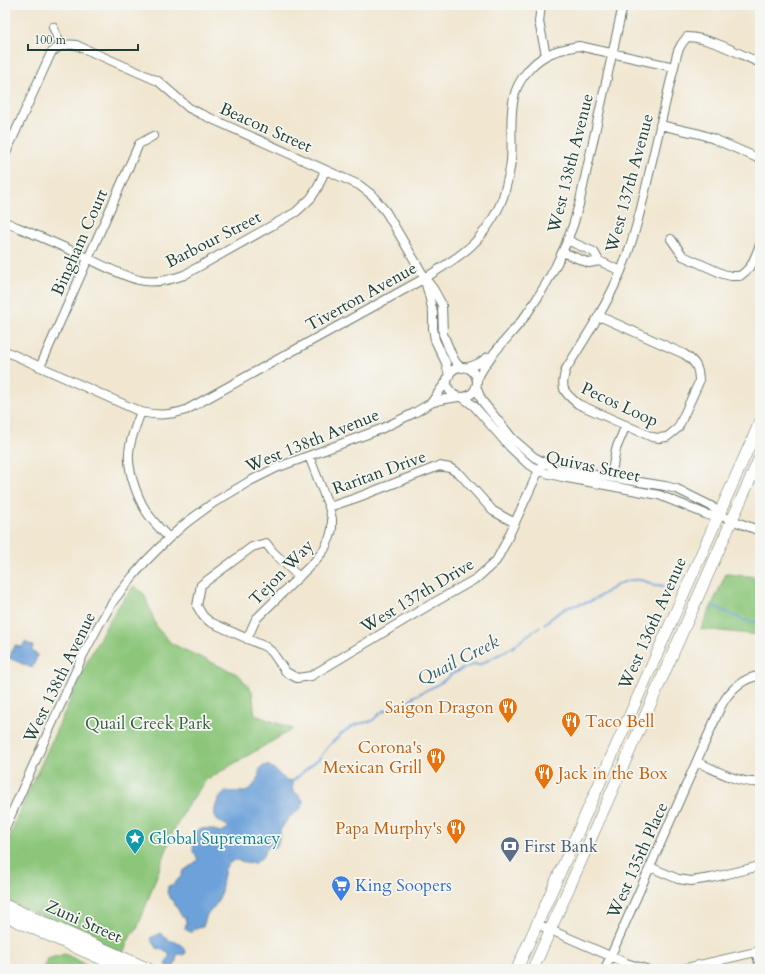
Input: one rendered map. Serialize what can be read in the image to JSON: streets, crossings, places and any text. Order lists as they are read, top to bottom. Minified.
{"streets":{"main road":["West 136th Avenue","Zuni Street"],"street":["Beacon Street","West 138th Avenue","West 137th Avenue","Barbour Street","Bingham Court","Tiverton Avenue","Pecos Loop","Quivas Street","Raritan Drive","Tejon Way","West 137th Drive","West 135th Place"]},"crossings":[["Beacon Street","West 138th Avenue"],["Beacon Street","Barbour Street"],["Beacon Street","Tiverton Avenue"],["Beacon Street","Quivas Street"],["West 138th Avenue","Tiverton Avenue"],["West 138th Avenue","Quivas Street"],["West 138th Avenue","Tejon Way"],["West 137th Avenue","Tiverton Avenue"],["West 137th Avenue","Pecos Loop"],["Barbour Street","Bingham Court"],["Bingham Court","Tiverton Avenue"],["Quivas Street","West 137th Drive"],["Quivas Street","West 136th Avenue"],["Raritan Drive","Tejon Way"],["Raritan Drive","West 137th Drive"],["Tejon Way","West 137th Drive"]],"water":["Quail Creek"],"parks":["Quail Creek Park"],"places":{"restaurant":["Saigon Dragon","Taco Bell","Corona's Mexican Grill","Jack in the Box","Papa Murphy's"],"place":["Global Supremacy"],"bank":["First Bank"],"supermarket":["King Soopers"]},"scale_bar":"100 m"}
